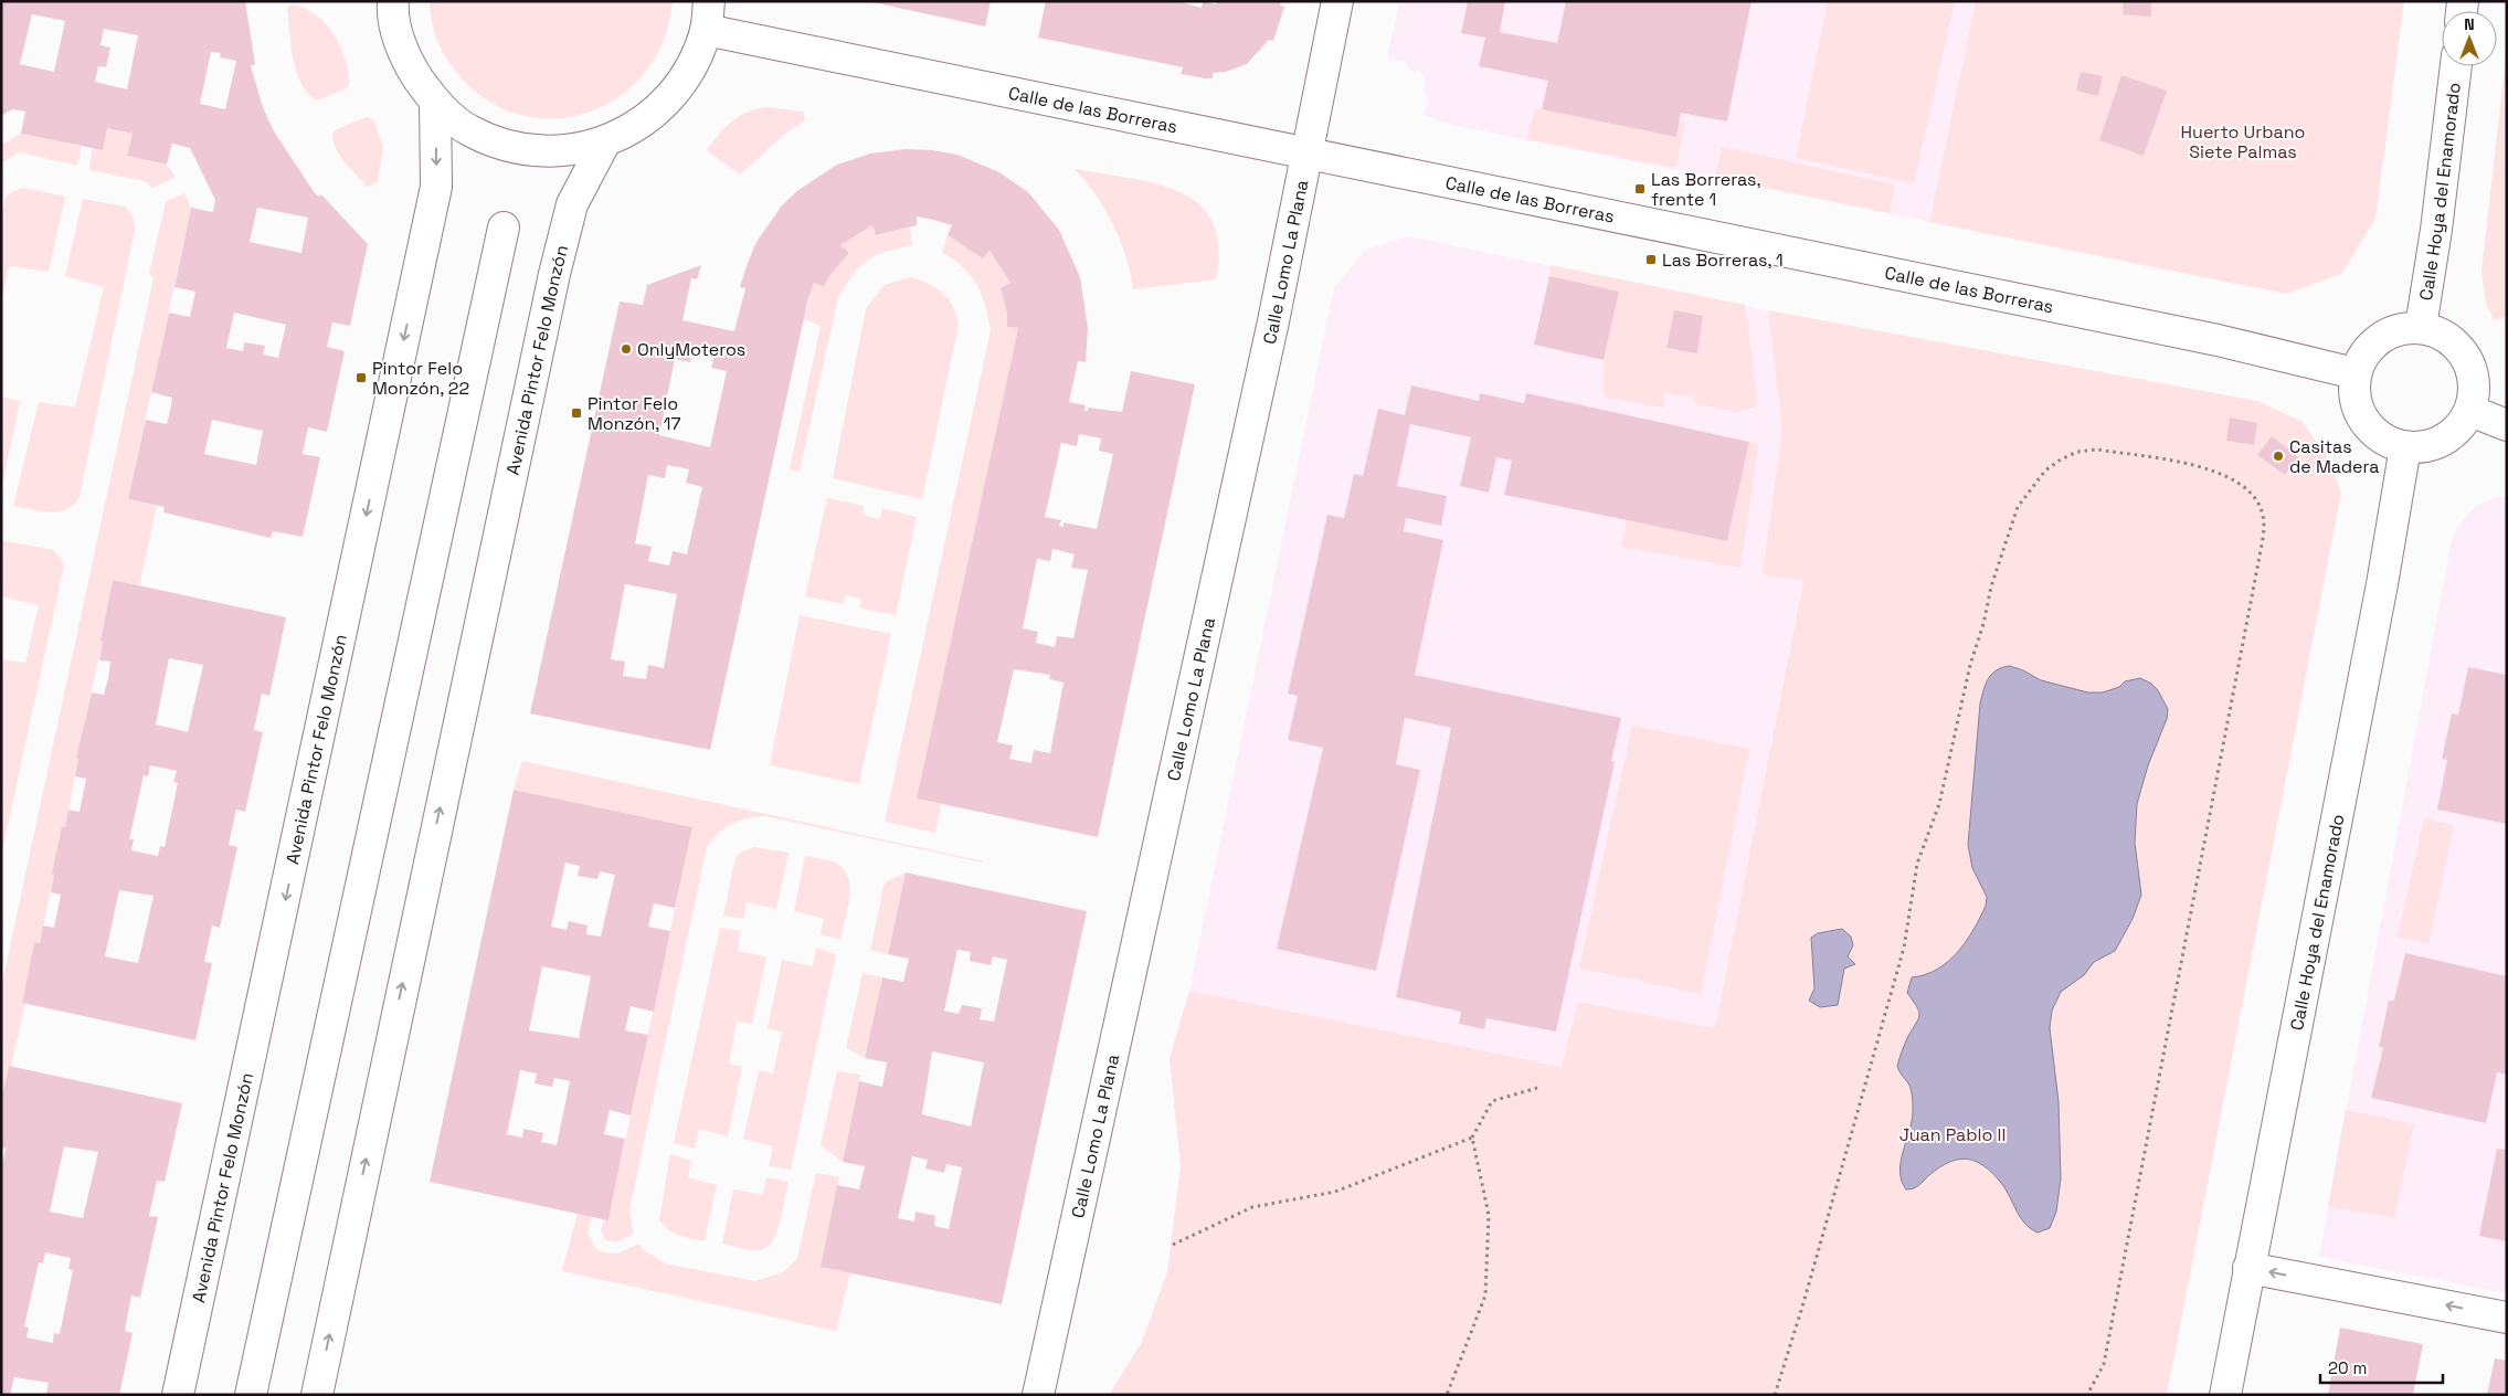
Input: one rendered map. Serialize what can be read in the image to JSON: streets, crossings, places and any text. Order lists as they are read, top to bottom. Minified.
{"streets":{"street":["Calle de las Borreras","Calle Hoya del Enamorado","Calle Lomo La Plana","Avenida Pintor Felo Monzón"]},"crossings":[["Calle de las Borreras","Calle Hoya del Enamorado"],["Calle de las Borreras","Calle Lomo La Plana"]],"parks":["Huerto Urbano Siete Palmas","Juan Pablo II"],"places":{"transit":["Las Borreras, frente 1","Las Borreras, 1","Pintor Felo Monzón, 22","Pintor Felo Monzón, 17"],"other":["OnlyMoteros","Casitas de Madera"]},"scale_bar":"20 m","north":"top"}
